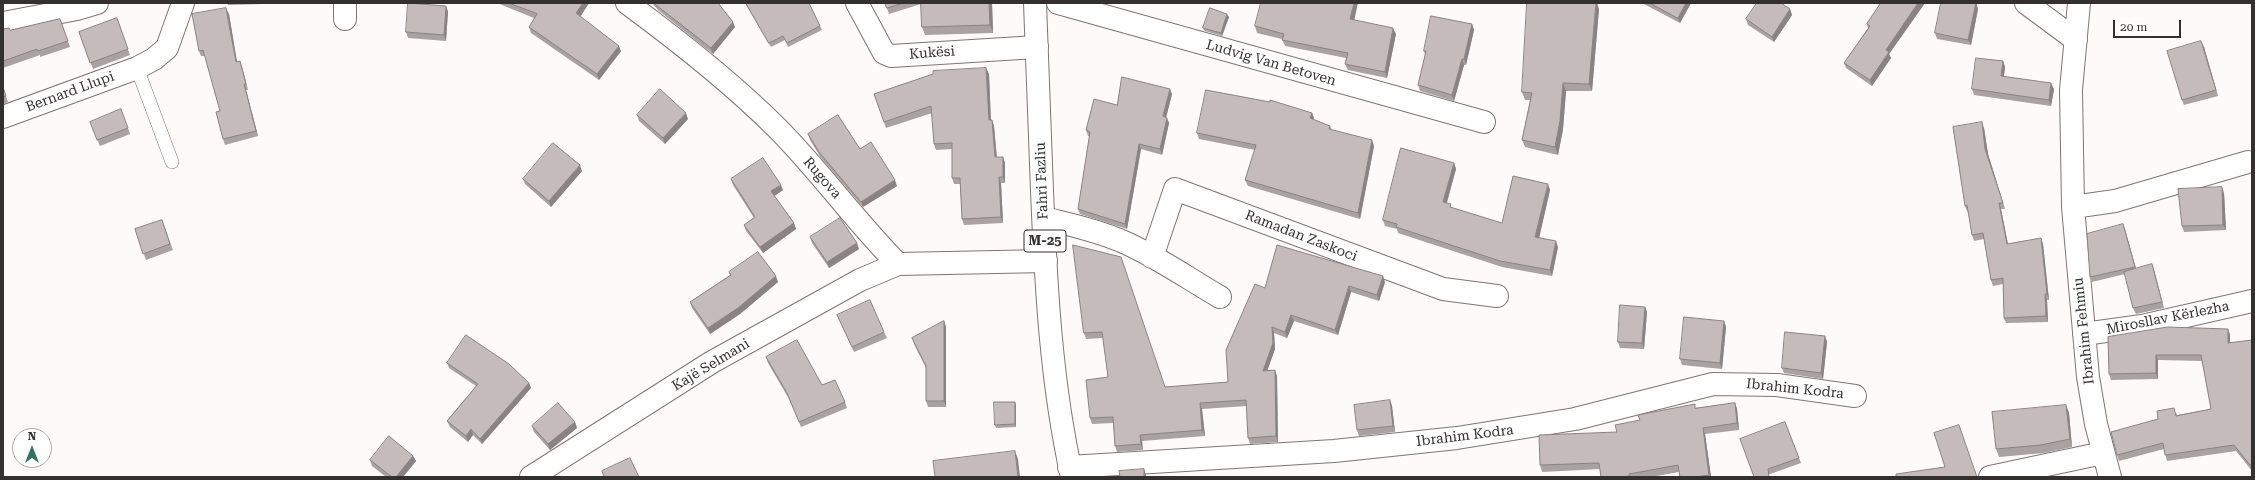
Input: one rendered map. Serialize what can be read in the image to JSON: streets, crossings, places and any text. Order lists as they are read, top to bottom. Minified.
{"streets":{"street":["Kukësi","Ludvig Van Betoven","Bernard Llupi","Rugova","Fahri Fazliu","Ramadan Zaskoci","M-25","Mirosllav Kërlezha","Ibrahim Fehmiu","Kajë Selmani","Ibrahim Kodra"]},"crossings":[["Kukësi","Fahri Fazliu"],["Rugova","Kajë Selmani"],["Fahri Fazliu","Ibrahim Kodra"],["Mirosllav Kërlezha","Ibrahim Fehmiu"]],"scale_bar":"20 m","north":"top"}
